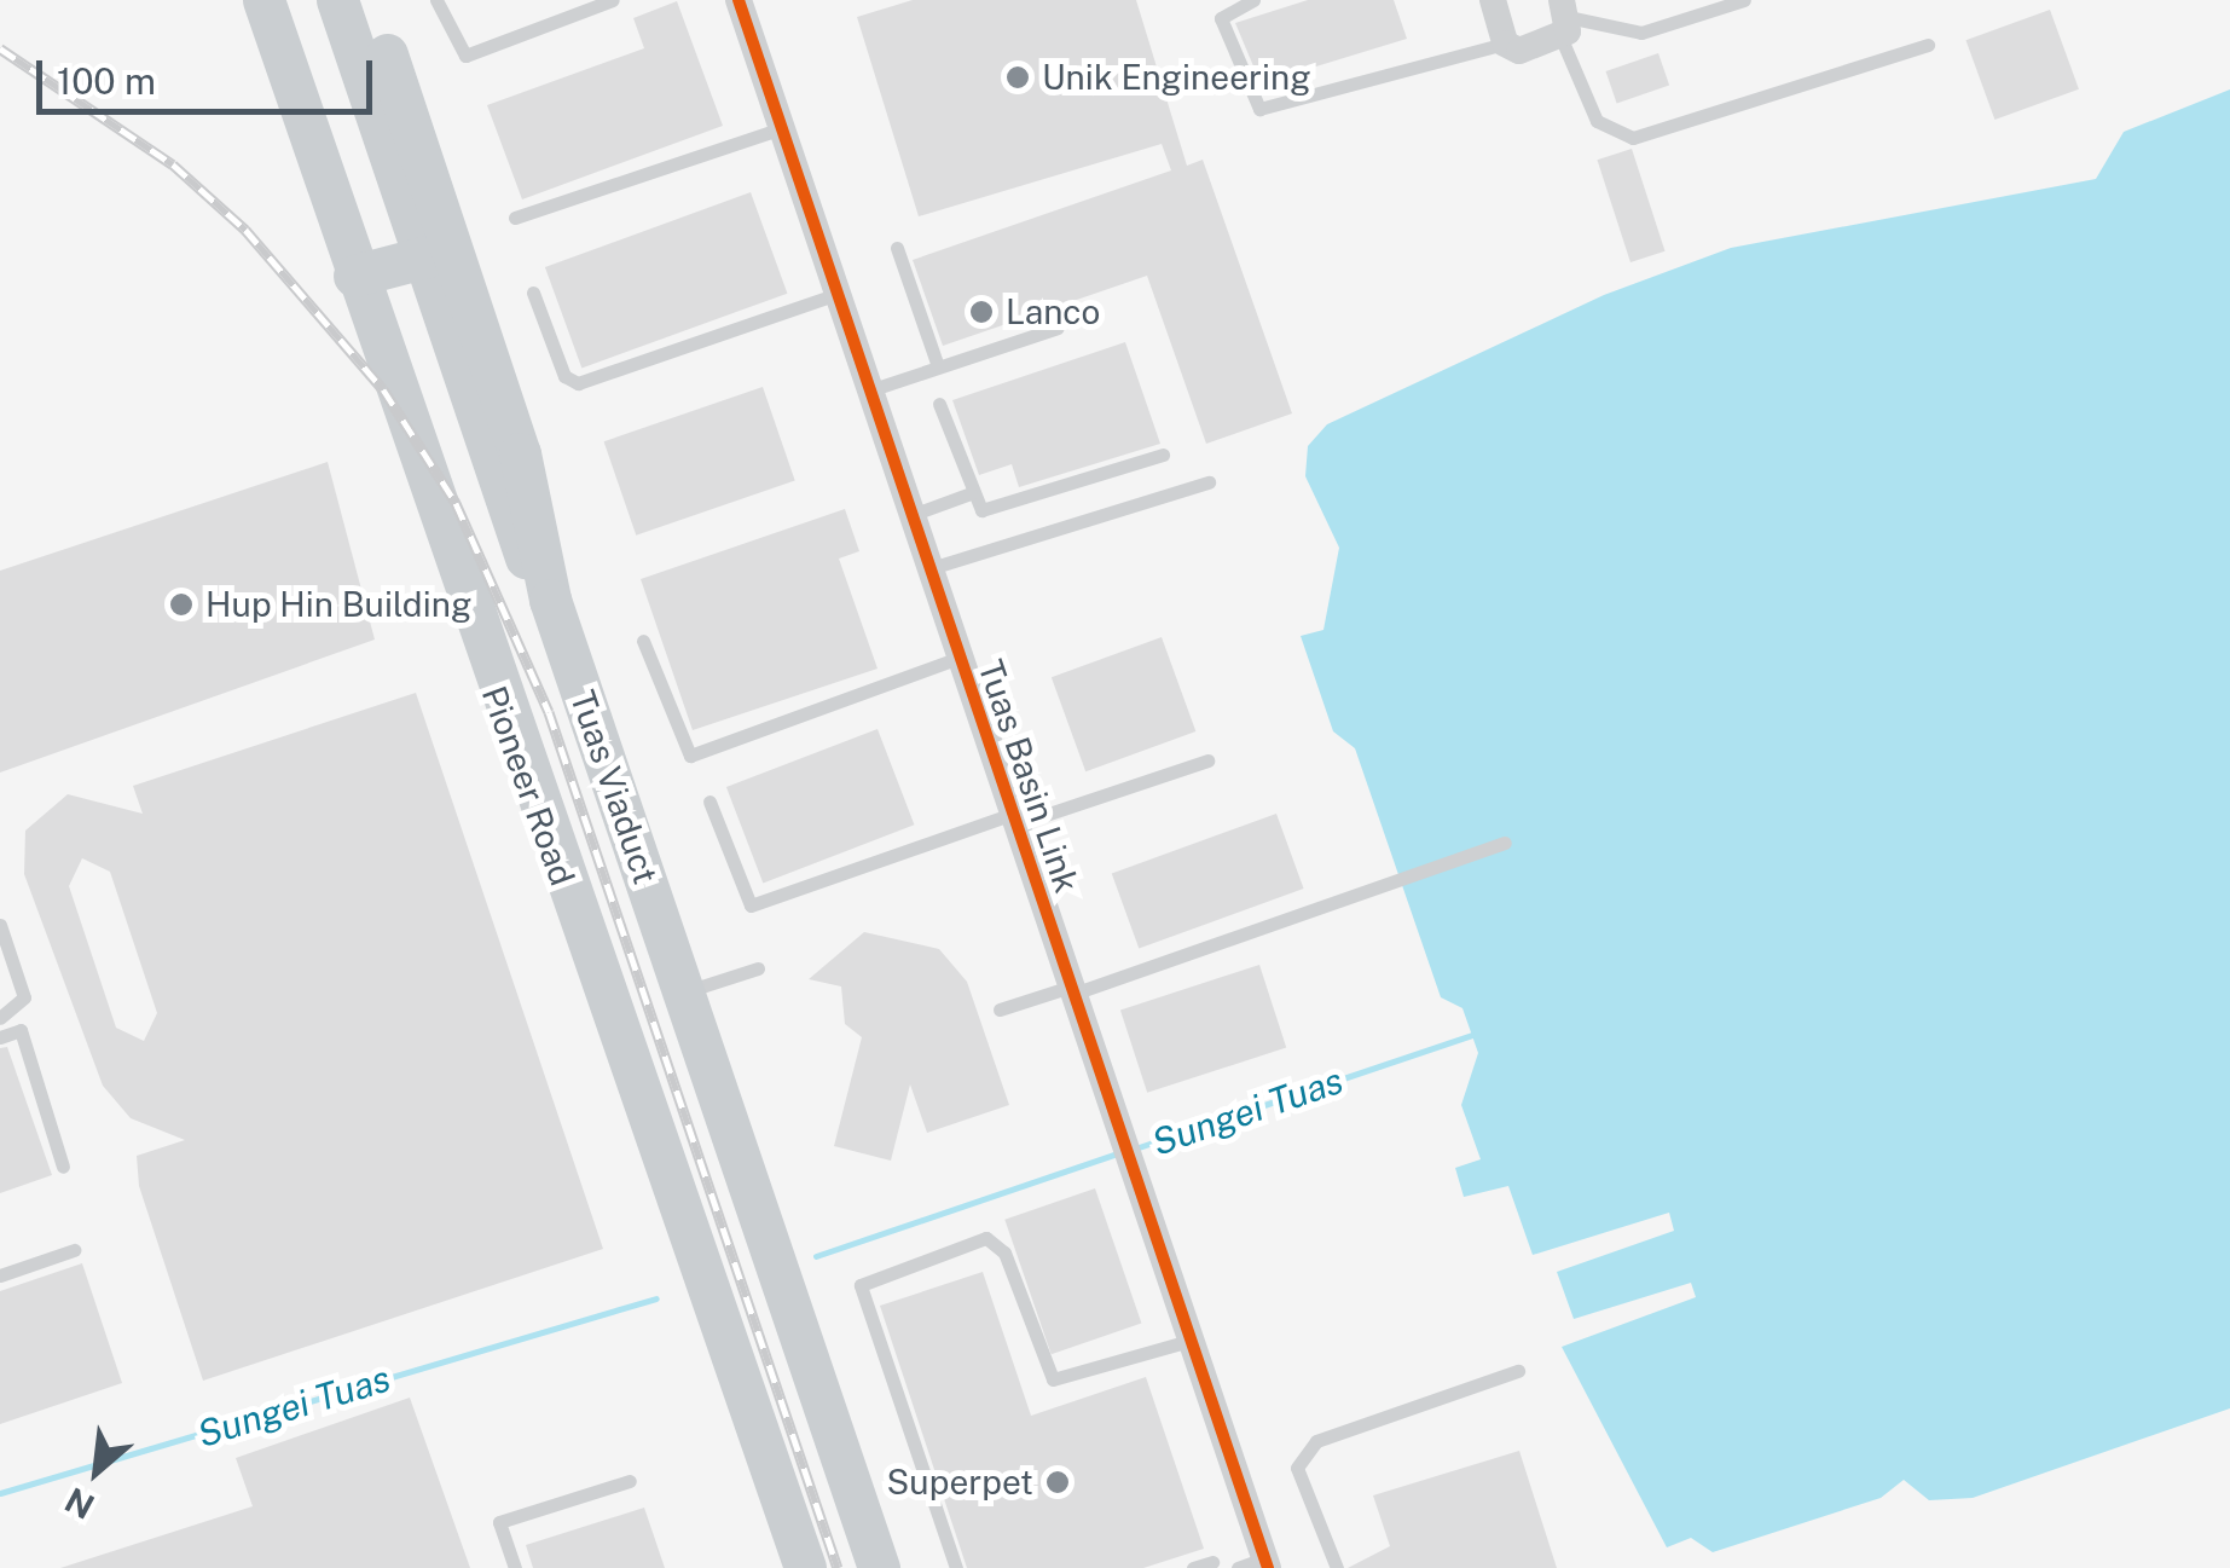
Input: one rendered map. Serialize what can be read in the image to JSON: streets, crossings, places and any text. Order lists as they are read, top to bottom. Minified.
{"streets":{"main road":["Pioneer Road","Tuas Viaduct"],"street":["Tuas Basin Link"]},"water":["Sungei Tuas"],"places":["Unik Engineering","Lanco","Hup Hin Building","Superpet"],"scale_bar":"100 m","north":"bottom left"}
